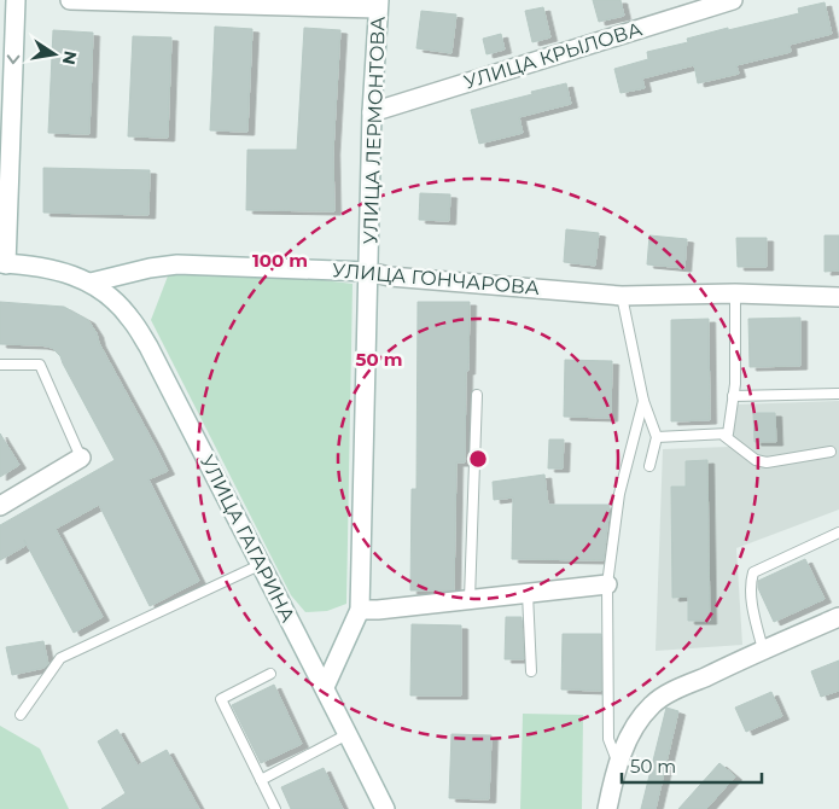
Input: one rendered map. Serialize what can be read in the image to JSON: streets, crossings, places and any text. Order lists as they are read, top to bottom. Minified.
{"streets":{"street":["УЛИЦА КРЫЛОВА","УЛИЦА ЛЕРМОНТОВА","УЛИЦА ГОНЧАРОВА","УЛИЦА ГАГАРИНА"]},"crossings":[["УЛИЦА КРЫЛОВА","УЛИЦА ЛЕРМОНТОВА"],["УЛИЦА ЛЕРМОНТОВА","УЛИЦА ГОНЧАРОВА"],["УЛИЦА ЛЕРМОНТОВА","УЛИЦА ГАГАРИНА"],["УЛИЦА ГОНЧАРОВА","УЛИЦА ГАГАРИНА"]],"scale_bar":"50 m","north":"right","rings":["100 m","50 m"]}
